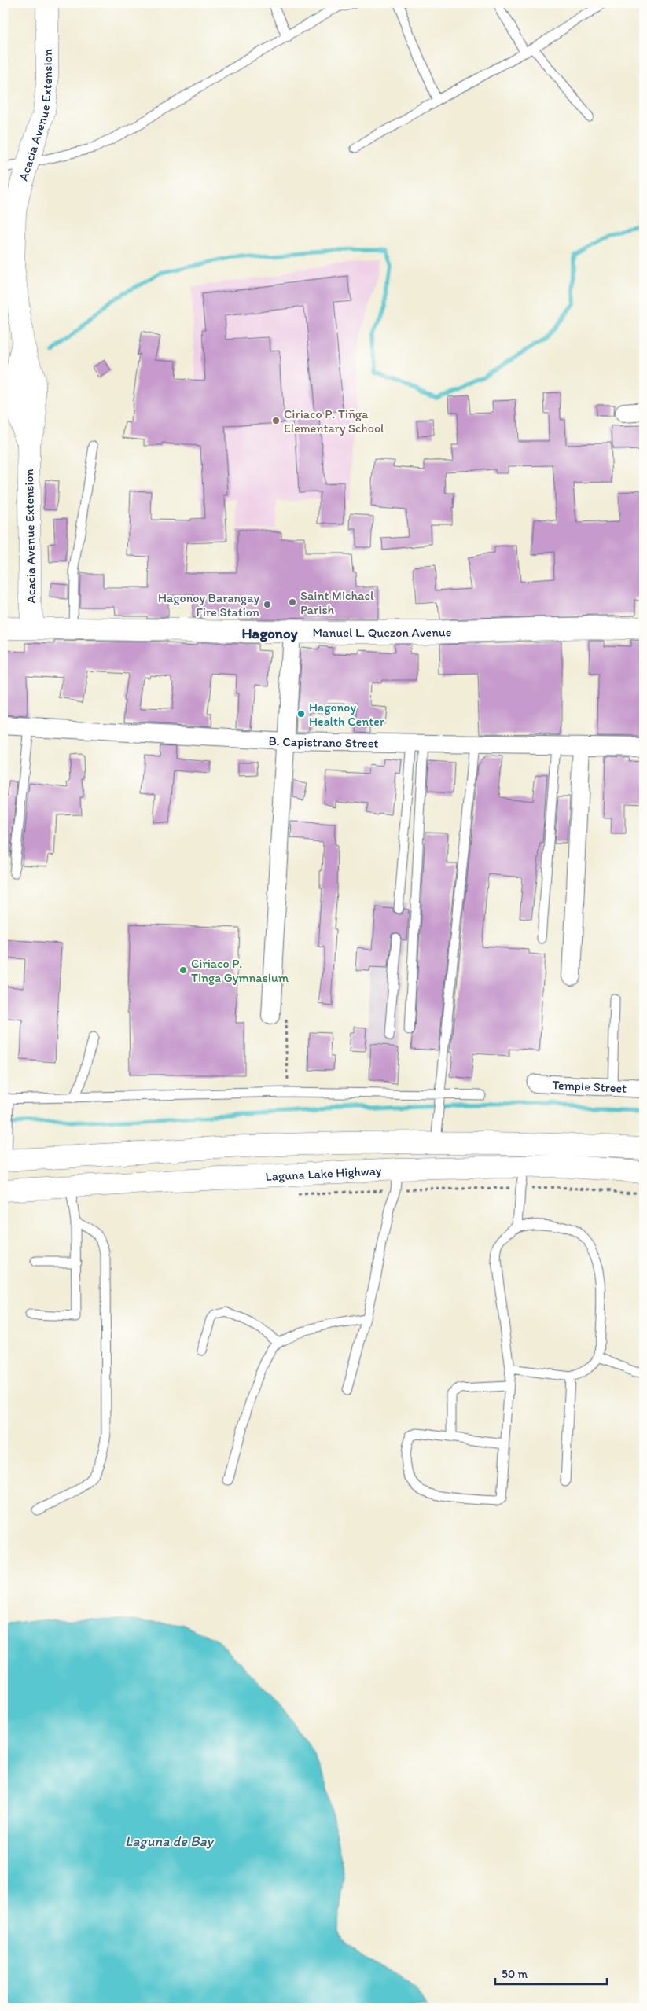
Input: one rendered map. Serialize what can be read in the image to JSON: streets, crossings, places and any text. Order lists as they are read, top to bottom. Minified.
{"streets":{"main road":["Acacia Avenue Extension","Manuel L. Quezon Avenue","Laguna Lake Highway"],"street":["B. Capistrano Street","Temple Street"]},"crossings":[["Acacia Avenue Extension","Manuel L. Quezon Avenue"]],"districts":["Hagonoy"],"water":["Laguna de Bay"],"places":["Ciriaco P. Tiñga Elementary School","Saint Michael Parish","Hagonoy Barangay Fire Station","Hagonoy Health Center","Ciriaco P. Tinga Gymnasium"],"scale_bar":"50 m"}
